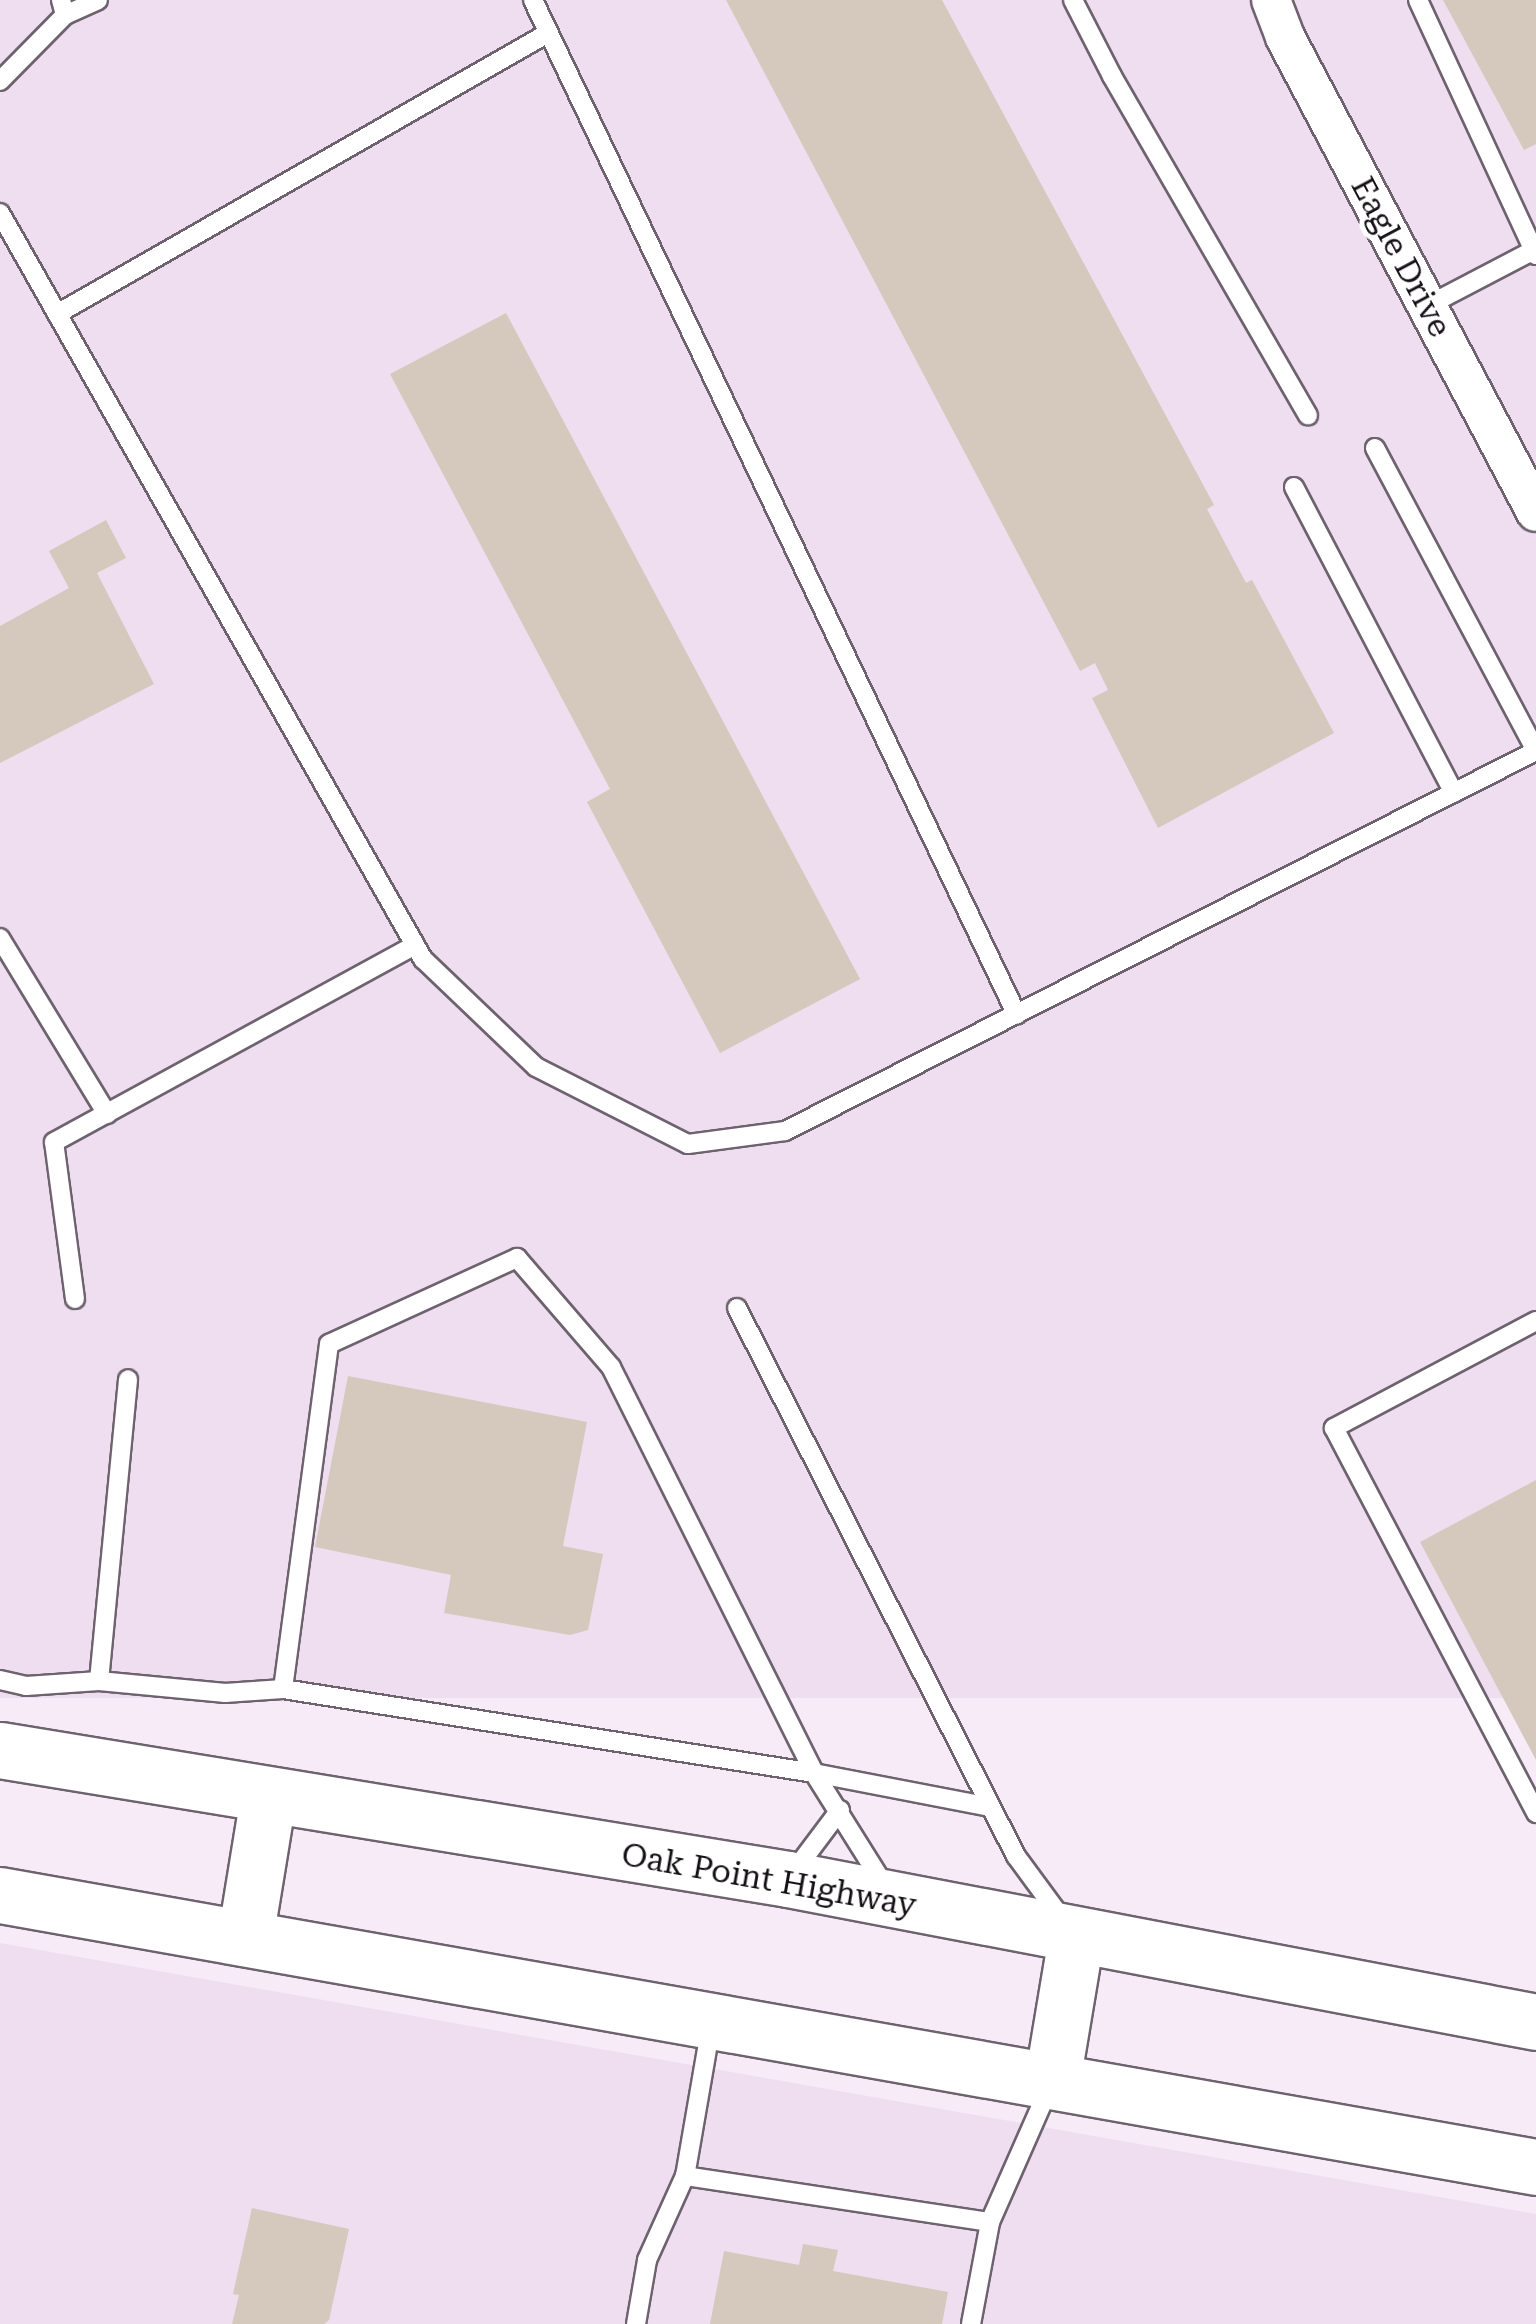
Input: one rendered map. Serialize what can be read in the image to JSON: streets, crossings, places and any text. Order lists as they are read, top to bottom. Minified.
{"streets":{"main road":["Oak Point Highway"],"street":["Eagle Drive"]}}
